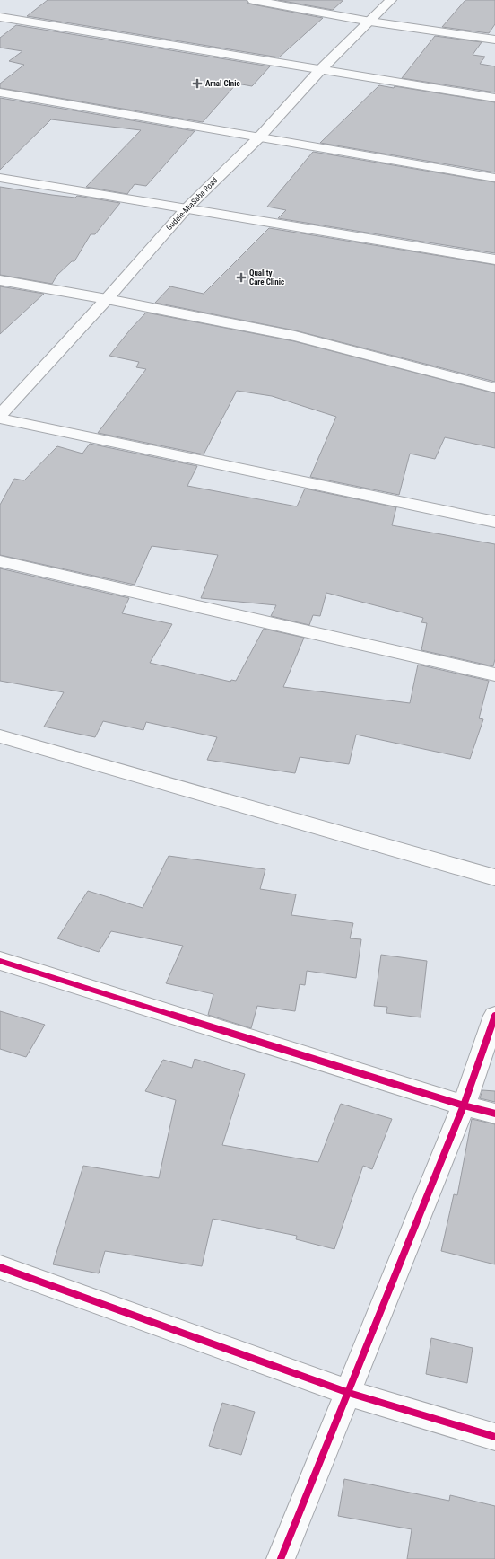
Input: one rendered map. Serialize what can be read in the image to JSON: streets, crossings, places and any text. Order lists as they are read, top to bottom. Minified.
{"streets":{"street":["Gudele-MiaSaba Road"]},"places":{"health":["Amal Clnic","Quality Care Clinic"]}}
